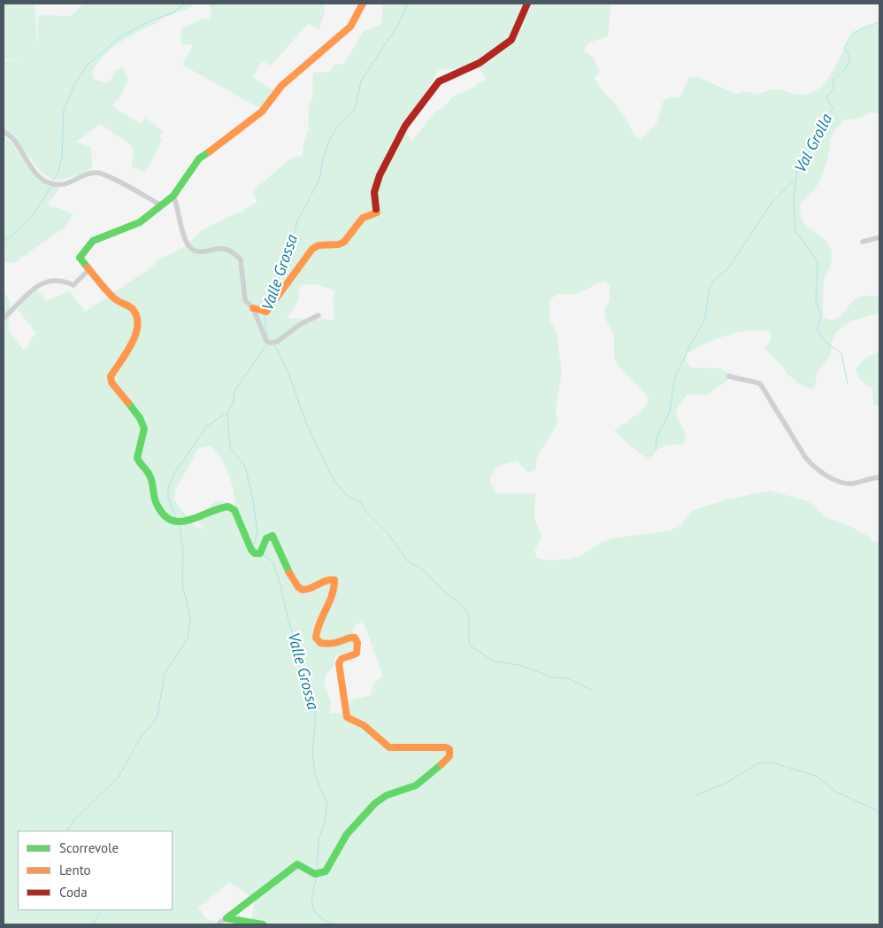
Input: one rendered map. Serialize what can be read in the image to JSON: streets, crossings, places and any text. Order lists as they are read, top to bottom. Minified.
{"water":["Val Grolla","Valle Grossa"],"legend":["Scorrevole","Lento","Coda"]}
